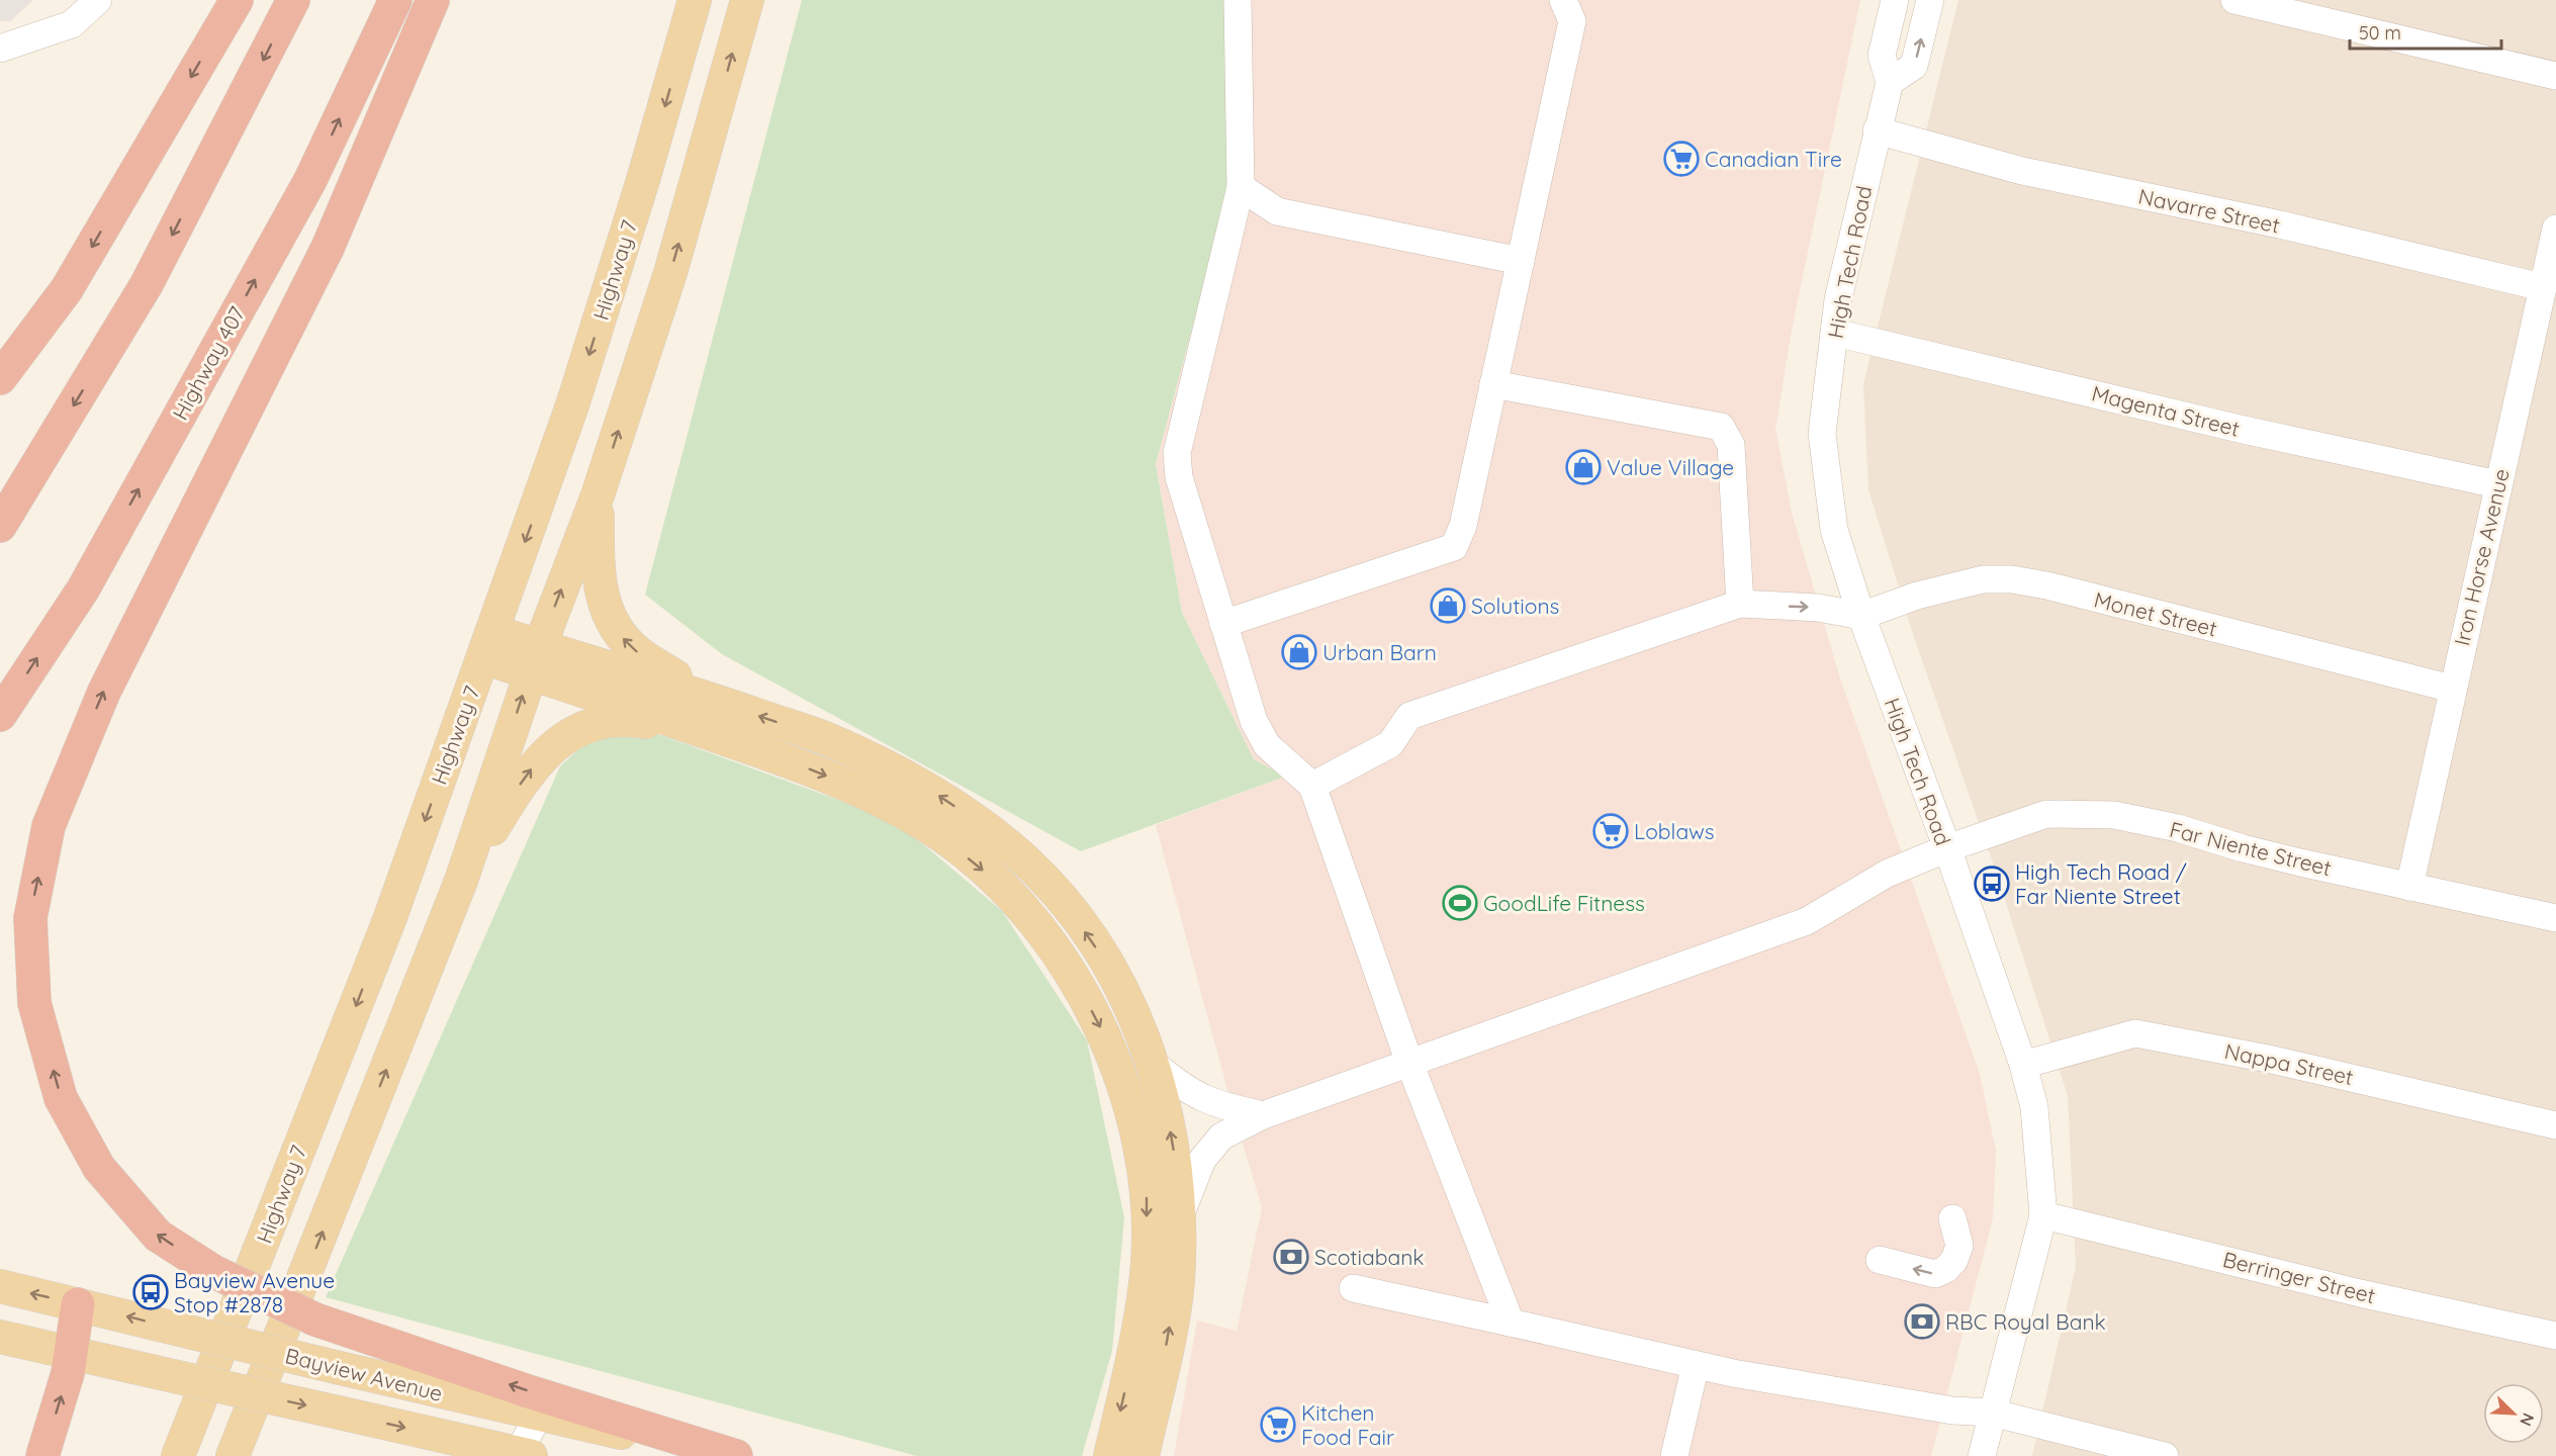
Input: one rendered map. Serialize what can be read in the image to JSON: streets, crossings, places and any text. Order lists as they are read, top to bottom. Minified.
{"streets":{"highway":["Highway 407"],"main road":["Highway 7","Bayview Avenue"],"street":["Navarre Street","High Tech Road","Magenta Street","Iron Horse Avenue","Monet Street","Far Niente Street","Nappa Street","Berringer Street"]},"crossings":[["Navarre Street","High Tech Road"],["Navarre Street","Iron Horse Avenue"],["High Tech Road","Magenta Street"],["High Tech Road","Monet Street"],["High Tech Road","Far Niente Street"],["High Tech Road","Nappa Street"],["High Tech Road","Berringer Street"],["Magenta Street","Iron Horse Avenue"],["Iron Horse Avenue","Monet Street"],["Iron Horse Avenue","Far Niente Street"]],"places":{"supermarket":["Canadian Tire","Loblaws","Kitchen Food Fair"],"shop":["Value Village","Solutions","Urban Barn"],"bus stop":["High Tech Road / Far Niente Street","Bayview Avenue Stop #2878"],"sports":["GoodLife Fitness"],"bank":["Scotiabank","RBC Royal Bank"]},"scale_bar":"50 m","north":"bottom right"}
